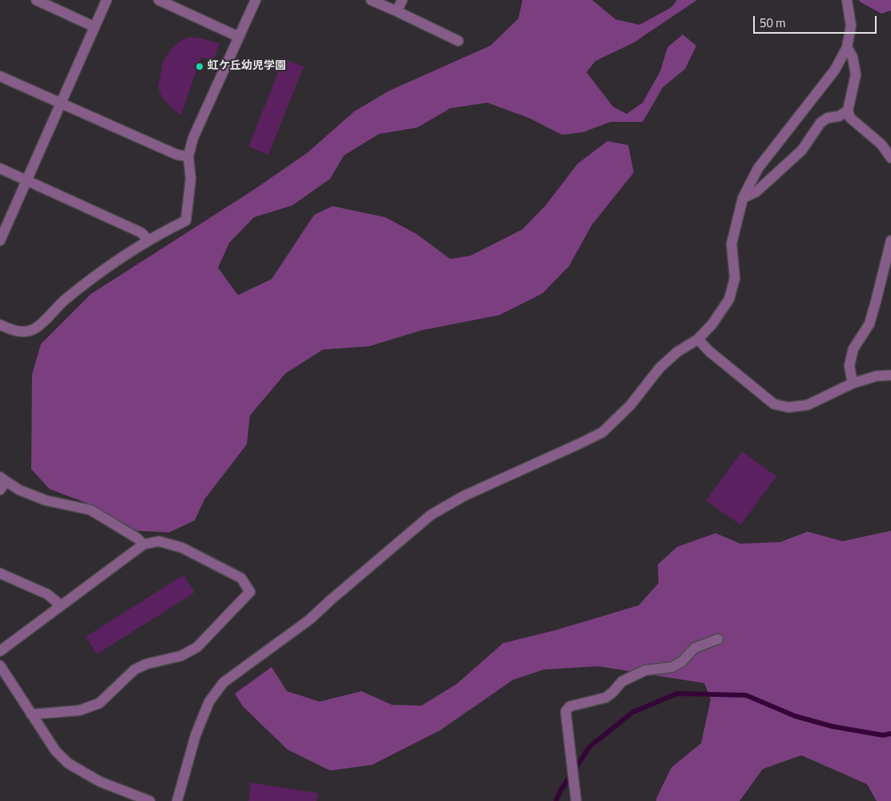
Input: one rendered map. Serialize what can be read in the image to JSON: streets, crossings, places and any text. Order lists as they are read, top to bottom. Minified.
{"places":["虹ケ丘幼児学園"],"scale_bar":"50 m"}
